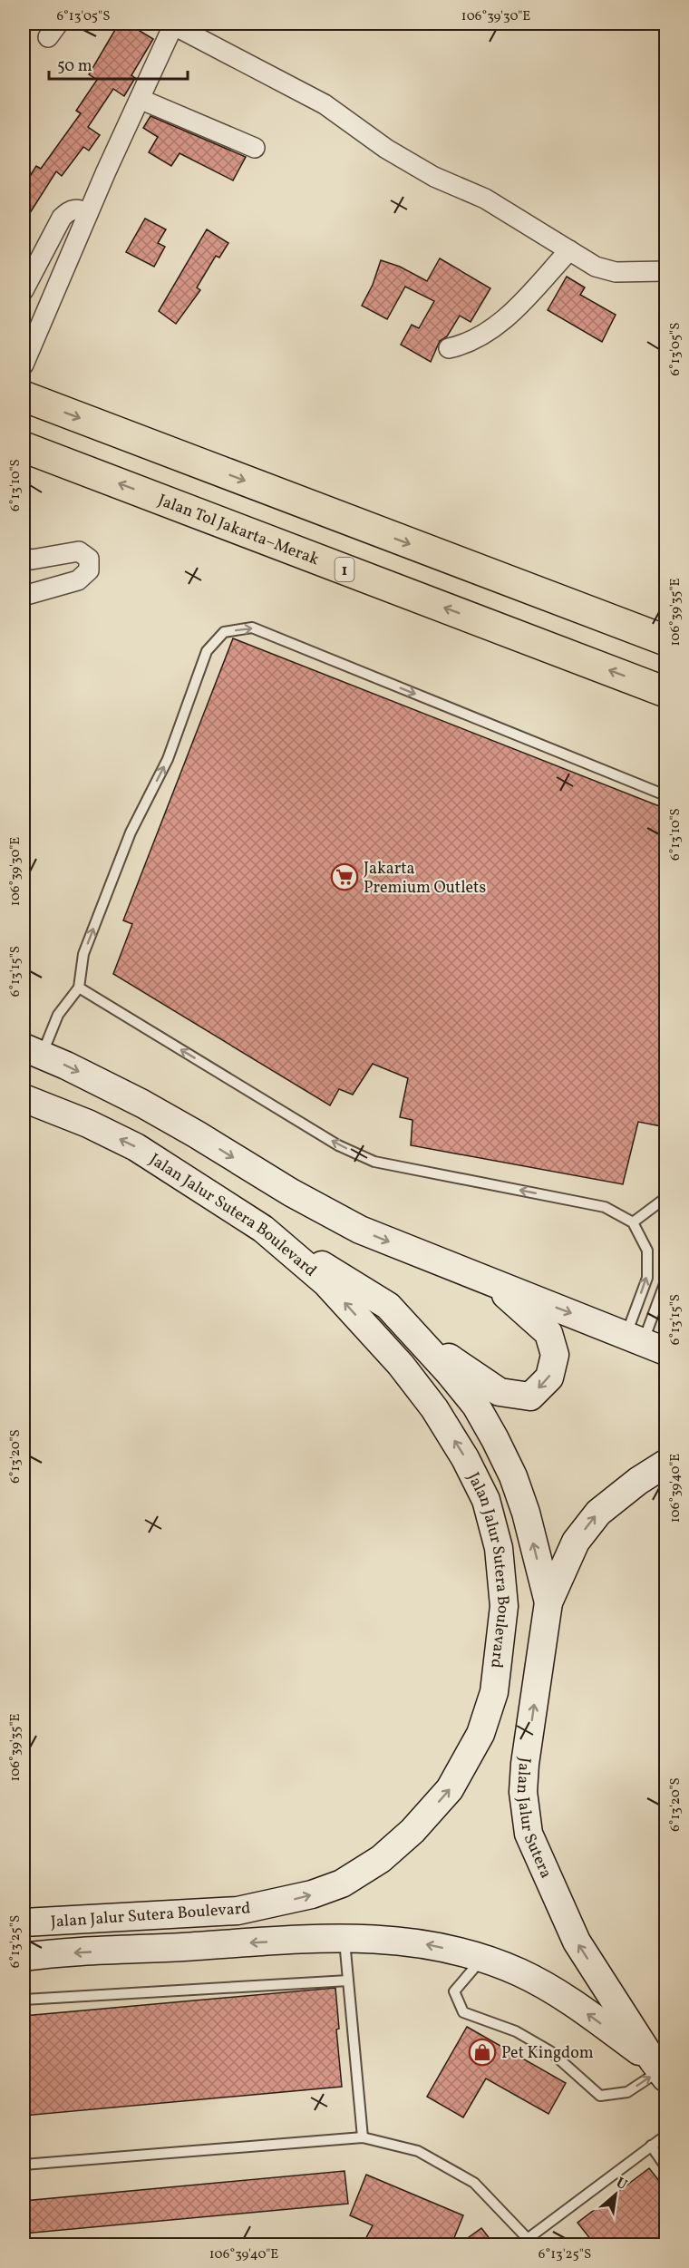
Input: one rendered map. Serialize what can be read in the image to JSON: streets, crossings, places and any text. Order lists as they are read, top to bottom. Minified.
{"streets":{"highway":["Jalan Tol Jakarta–Merak","1"],"main road":["Jalan Jalur Sutera Boulevard","Jalan Jalur Sutera"]},"one_way":["Jalan Jalur Sutera"],"places":{"supermarket":["Jakarta Premium Outlets"],"shop":["Pet Kingdom"]},"scale_bar":"50 m","north":"top right","coordinates":["6°13'05\"S","106°39'30\"E","6°13'10\"S","106°39'35\"E","6°13'15\"S","6°13'20\"S","106°39'40\"E","6°13'25\"S"]}
